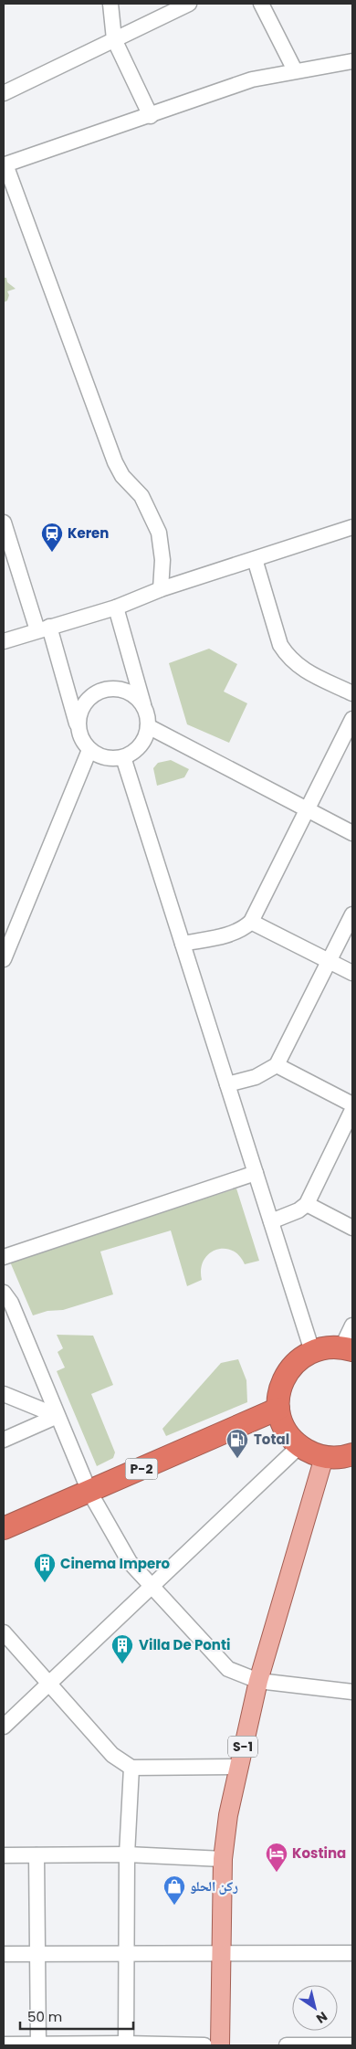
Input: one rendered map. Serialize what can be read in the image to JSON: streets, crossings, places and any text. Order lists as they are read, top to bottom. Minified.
{"streets":{"highway":["P-2"],"main road":["S-1"]},"places":{"station":["Keren"],"fuel station":["Total"],"building":["Cinema Impero","Villa De Ponti"],"hotel":["Kostina"],"shop":["ركن الحلو"]},"scale_bar":"50 m","north":"bottom right"}
